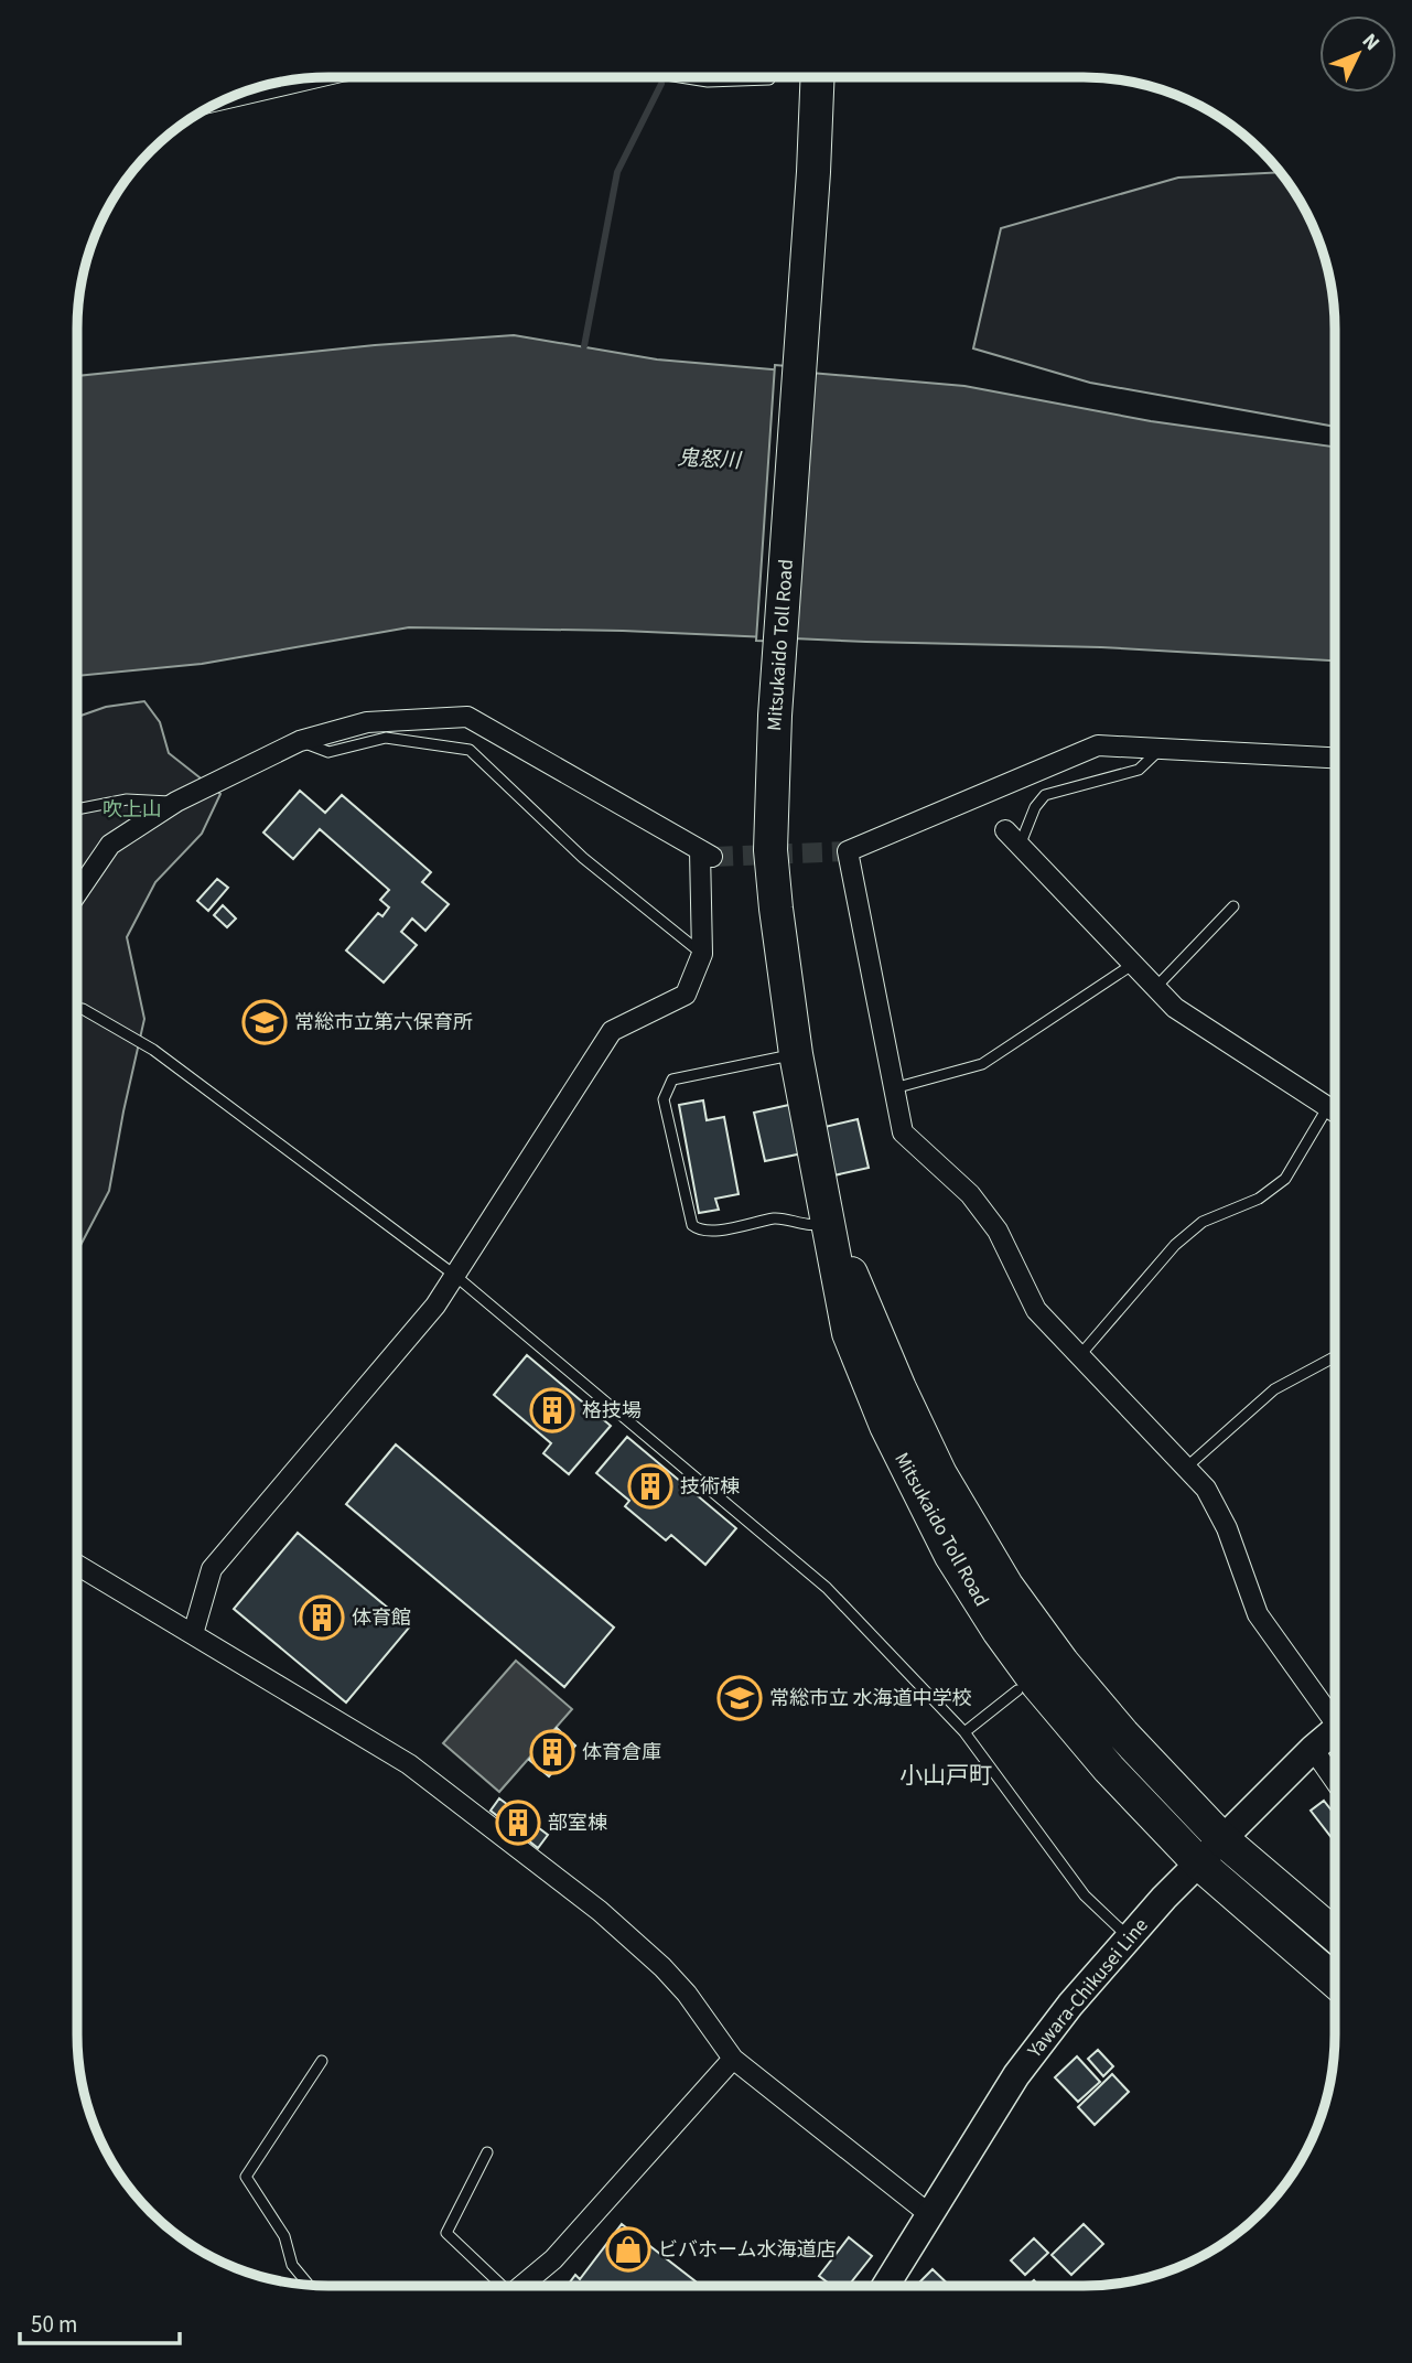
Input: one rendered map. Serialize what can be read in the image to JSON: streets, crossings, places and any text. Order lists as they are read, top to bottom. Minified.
{"streets":{"highway":["Mitsukaido Toll Road"],"main road":["Yawara-Chikusei Line"]},"crossings":[["Mitsukaido Toll Road","Yawara-Chikusei Line"]],"districts":["小山戸町"],"water":["鬼怒川"],"parks":["吹上山"],"places":{"school or university":["常総市立第六保育所","常総市立 水海道中学校"],"building":["格技場","技術棟","体育館","体育倉庫","部室棟"],"shop":["ビバホーム水海道店"]},"scale_bar":"50 m","north":"top right"}
